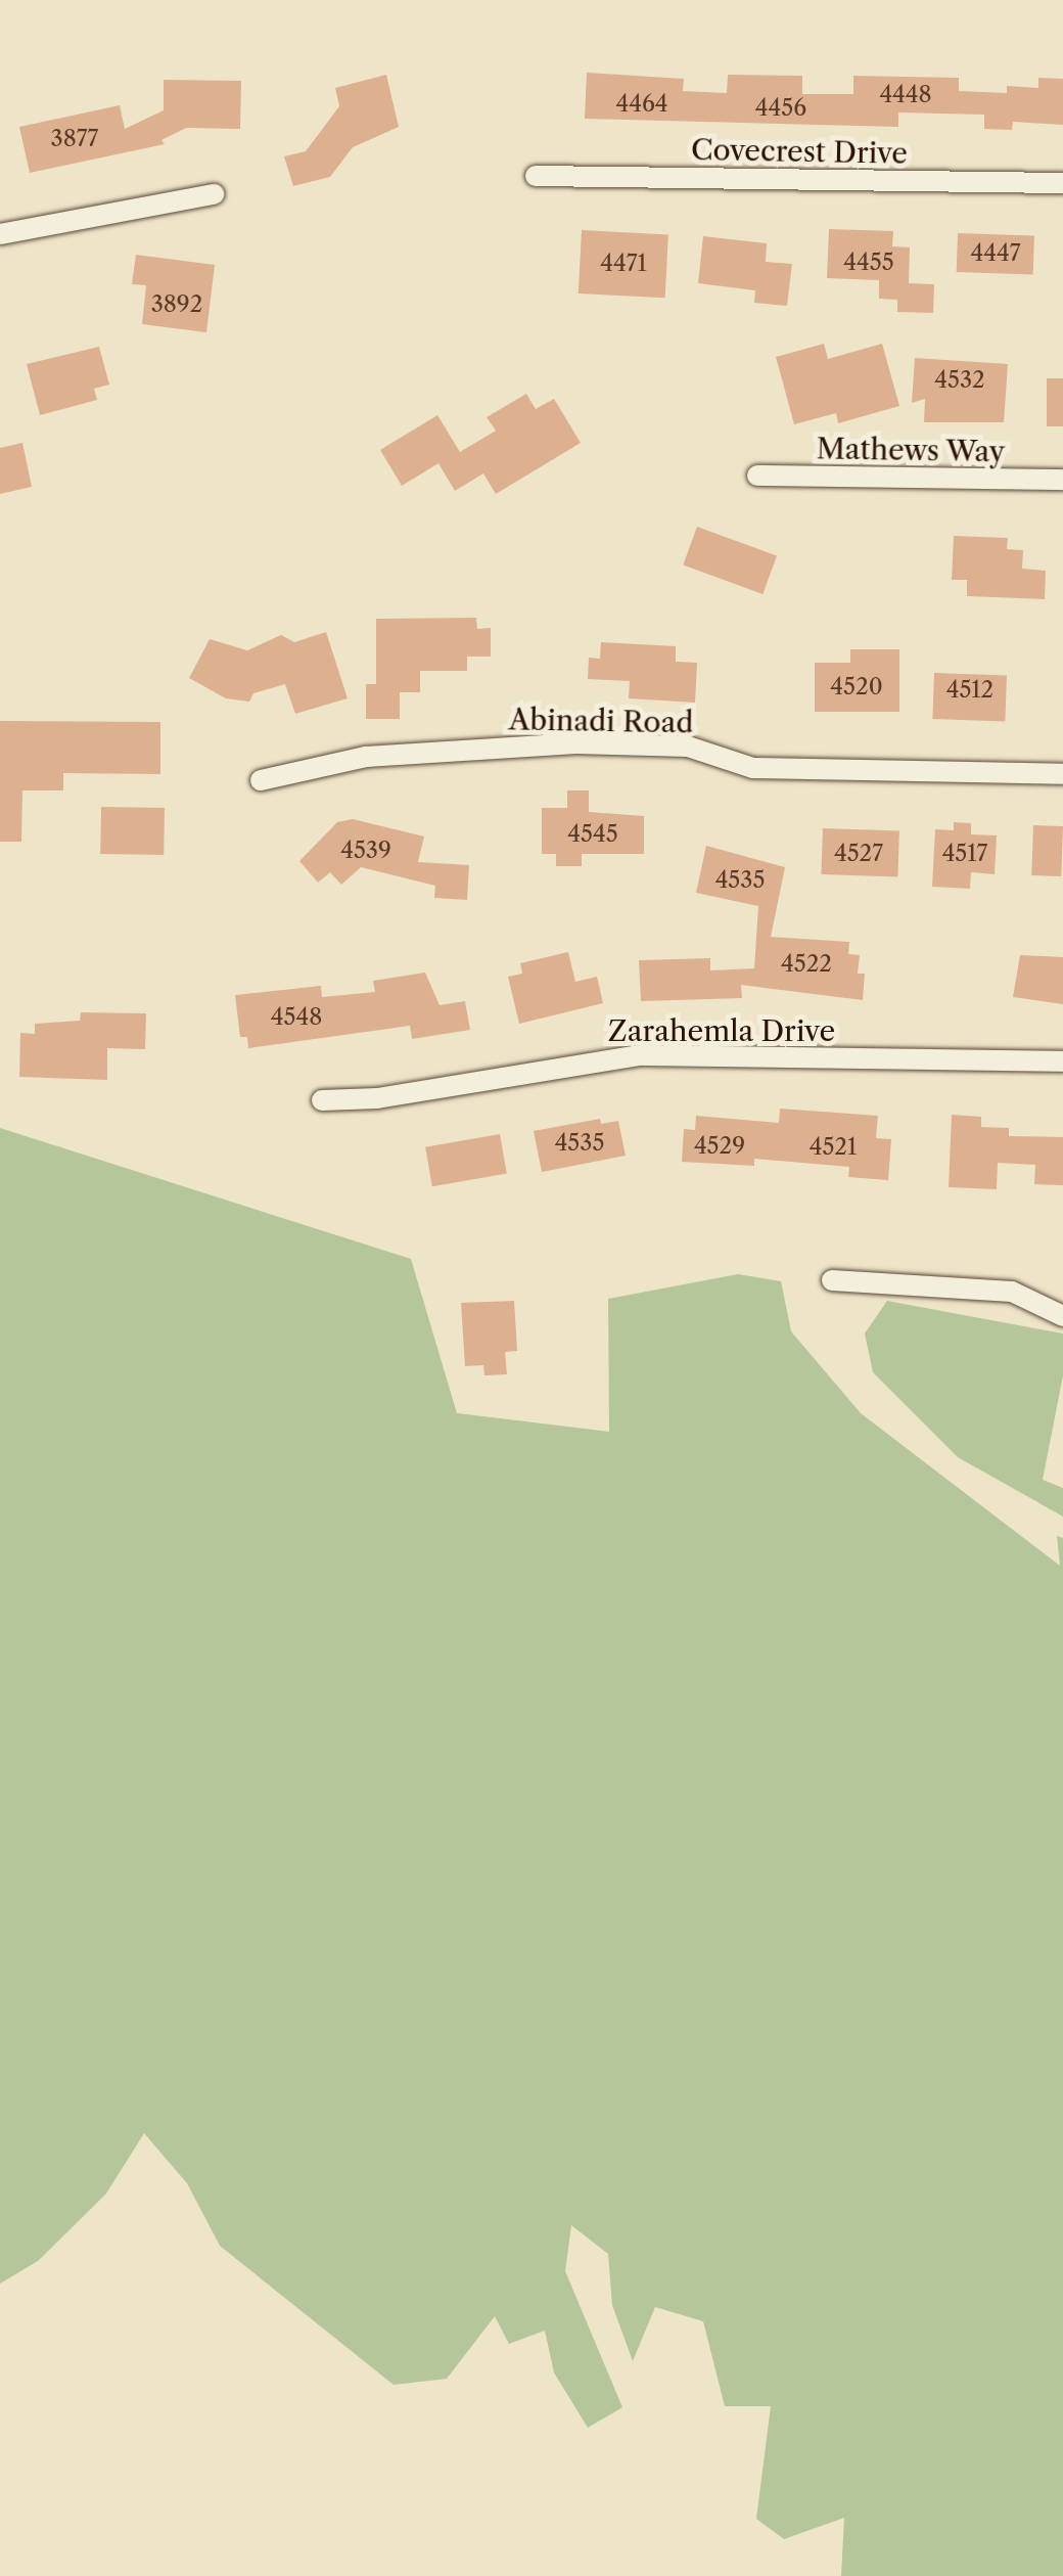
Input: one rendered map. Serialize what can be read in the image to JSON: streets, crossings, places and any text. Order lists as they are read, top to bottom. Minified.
{"streets":{"street":["Covecrest Drive","Mathews Way","Abinadi Road","Zarahemla Drive"]},"house_numbers":["4448","4464","4456","3877","4447","4455","4471","3892","4532","4520","4512","4545","4539","4527","4517","4535","4522","4548","4535","4529","4521"]}
